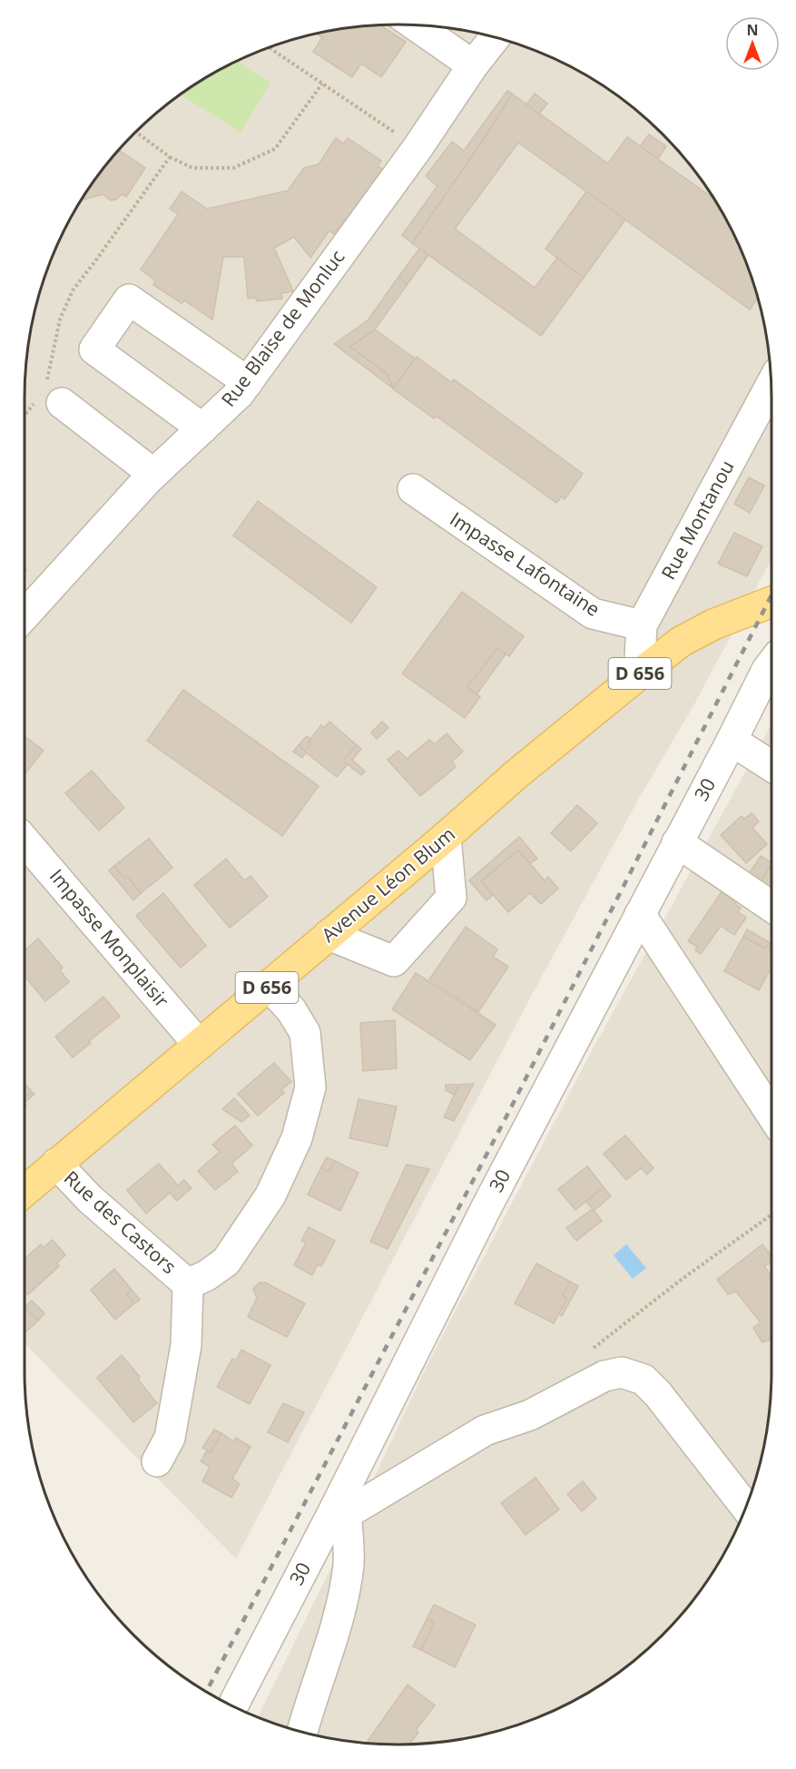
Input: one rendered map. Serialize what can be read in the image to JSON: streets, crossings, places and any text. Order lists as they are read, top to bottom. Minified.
{"streets":{"main road":["D 656","Avenue Léon Blum"],"street":["Rue Blaise de Monluc","Rue Montanou","Impasse Lafontaine","30","Impasse Monplaisir","Rue des Castors"]},"crossings":[["Rue Montanou","Impasse Lafontaine"],["Rue Montanou","Avenue Léon Blum"],["Avenue Léon Blum","Impasse Monplaisir"],["Avenue Léon Blum","Rue des Castors"]],"north":"top"}
